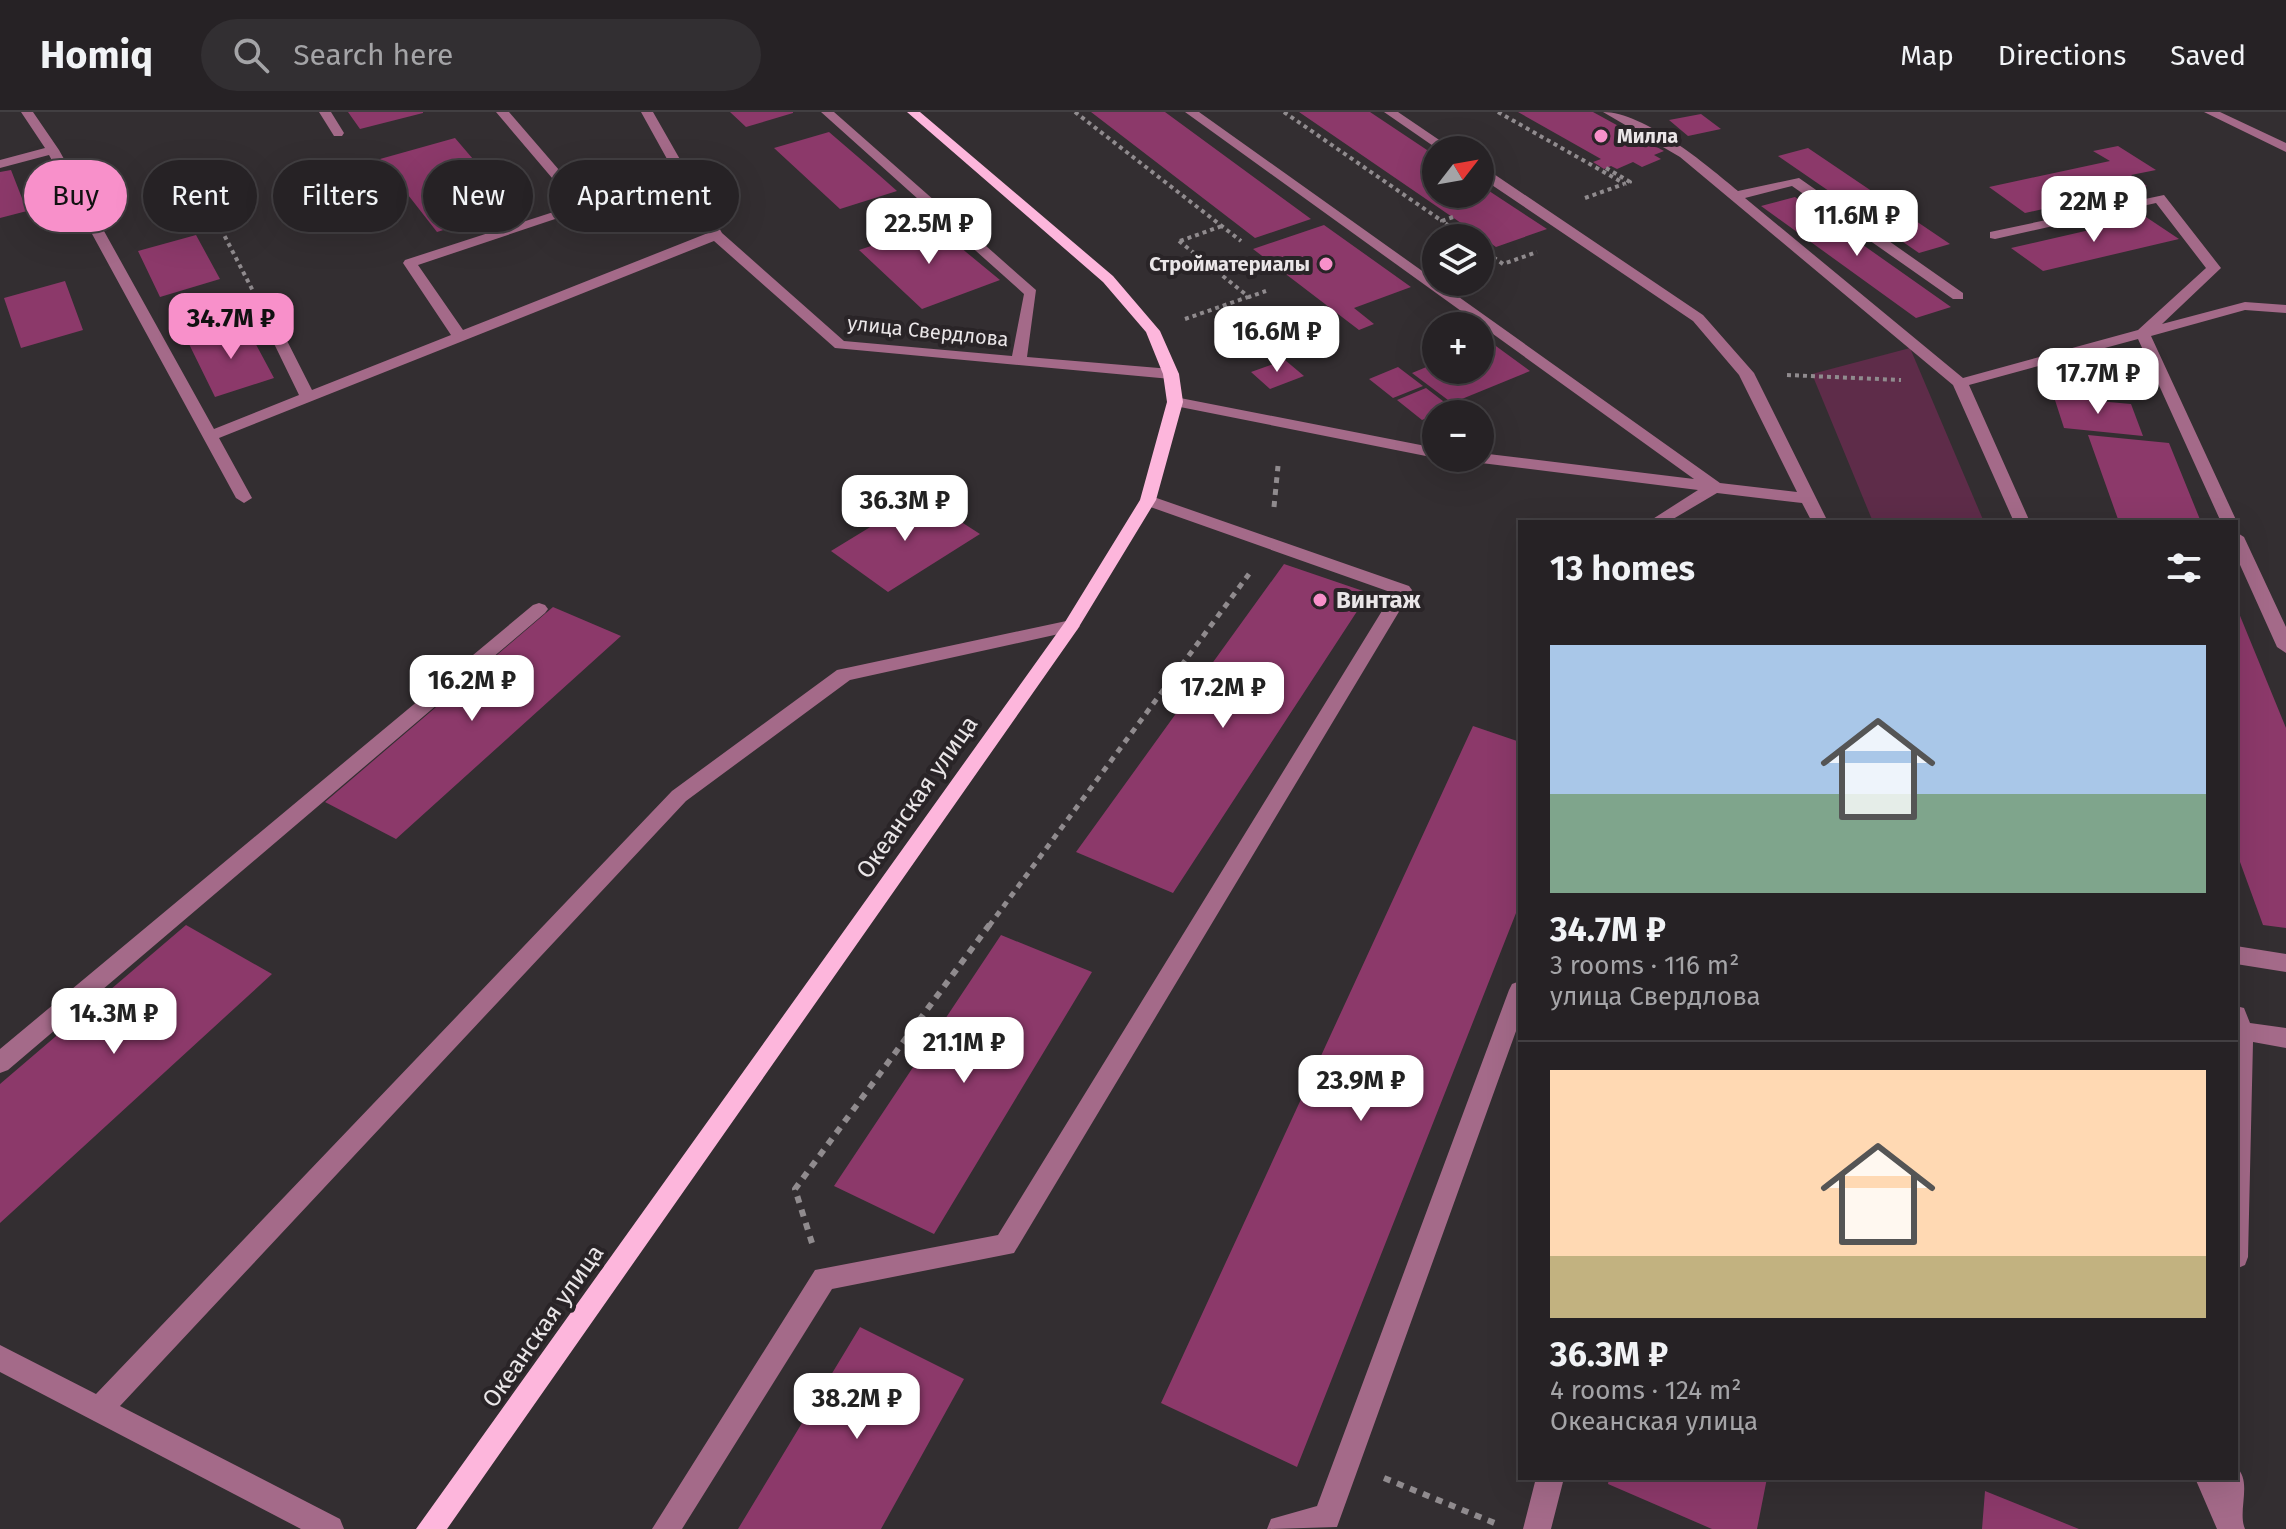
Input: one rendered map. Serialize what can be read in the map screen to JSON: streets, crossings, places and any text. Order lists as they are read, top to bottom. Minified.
{"streets":{"main road":["Океанская улица"],"street":["улица Свердлова"]},"crossings":[["улица Свердлова","Океанская улица"]],"places":["Милла","Стройматериалы","Винтаж"],"north":"top right","page":{"header":"Homiq","search":"Search here","nav":["Map","Directions","Saved"],"map_buttons":["+","−"],"chip":["Buy","Rent","Filters","New","Apartment"],"price":["22M ₽","11.6M ₽","22.5M ₽","34.7M ₽","16.6M ₽","17.7M ₽","36.3M ₽","16.2M ₽","17.2M ₽","14.3M ₽","21.1M ₽","23.9M ₽","38.2M ₽"],"heading":"13 homes","list":[{"name":"34.7M ₽","note":"3 rooms · 116 m² · улица Свердлова"},{"name":"36.3M ₽","note":"4 rooms · 124 m² · Океанская улица"}]}}
